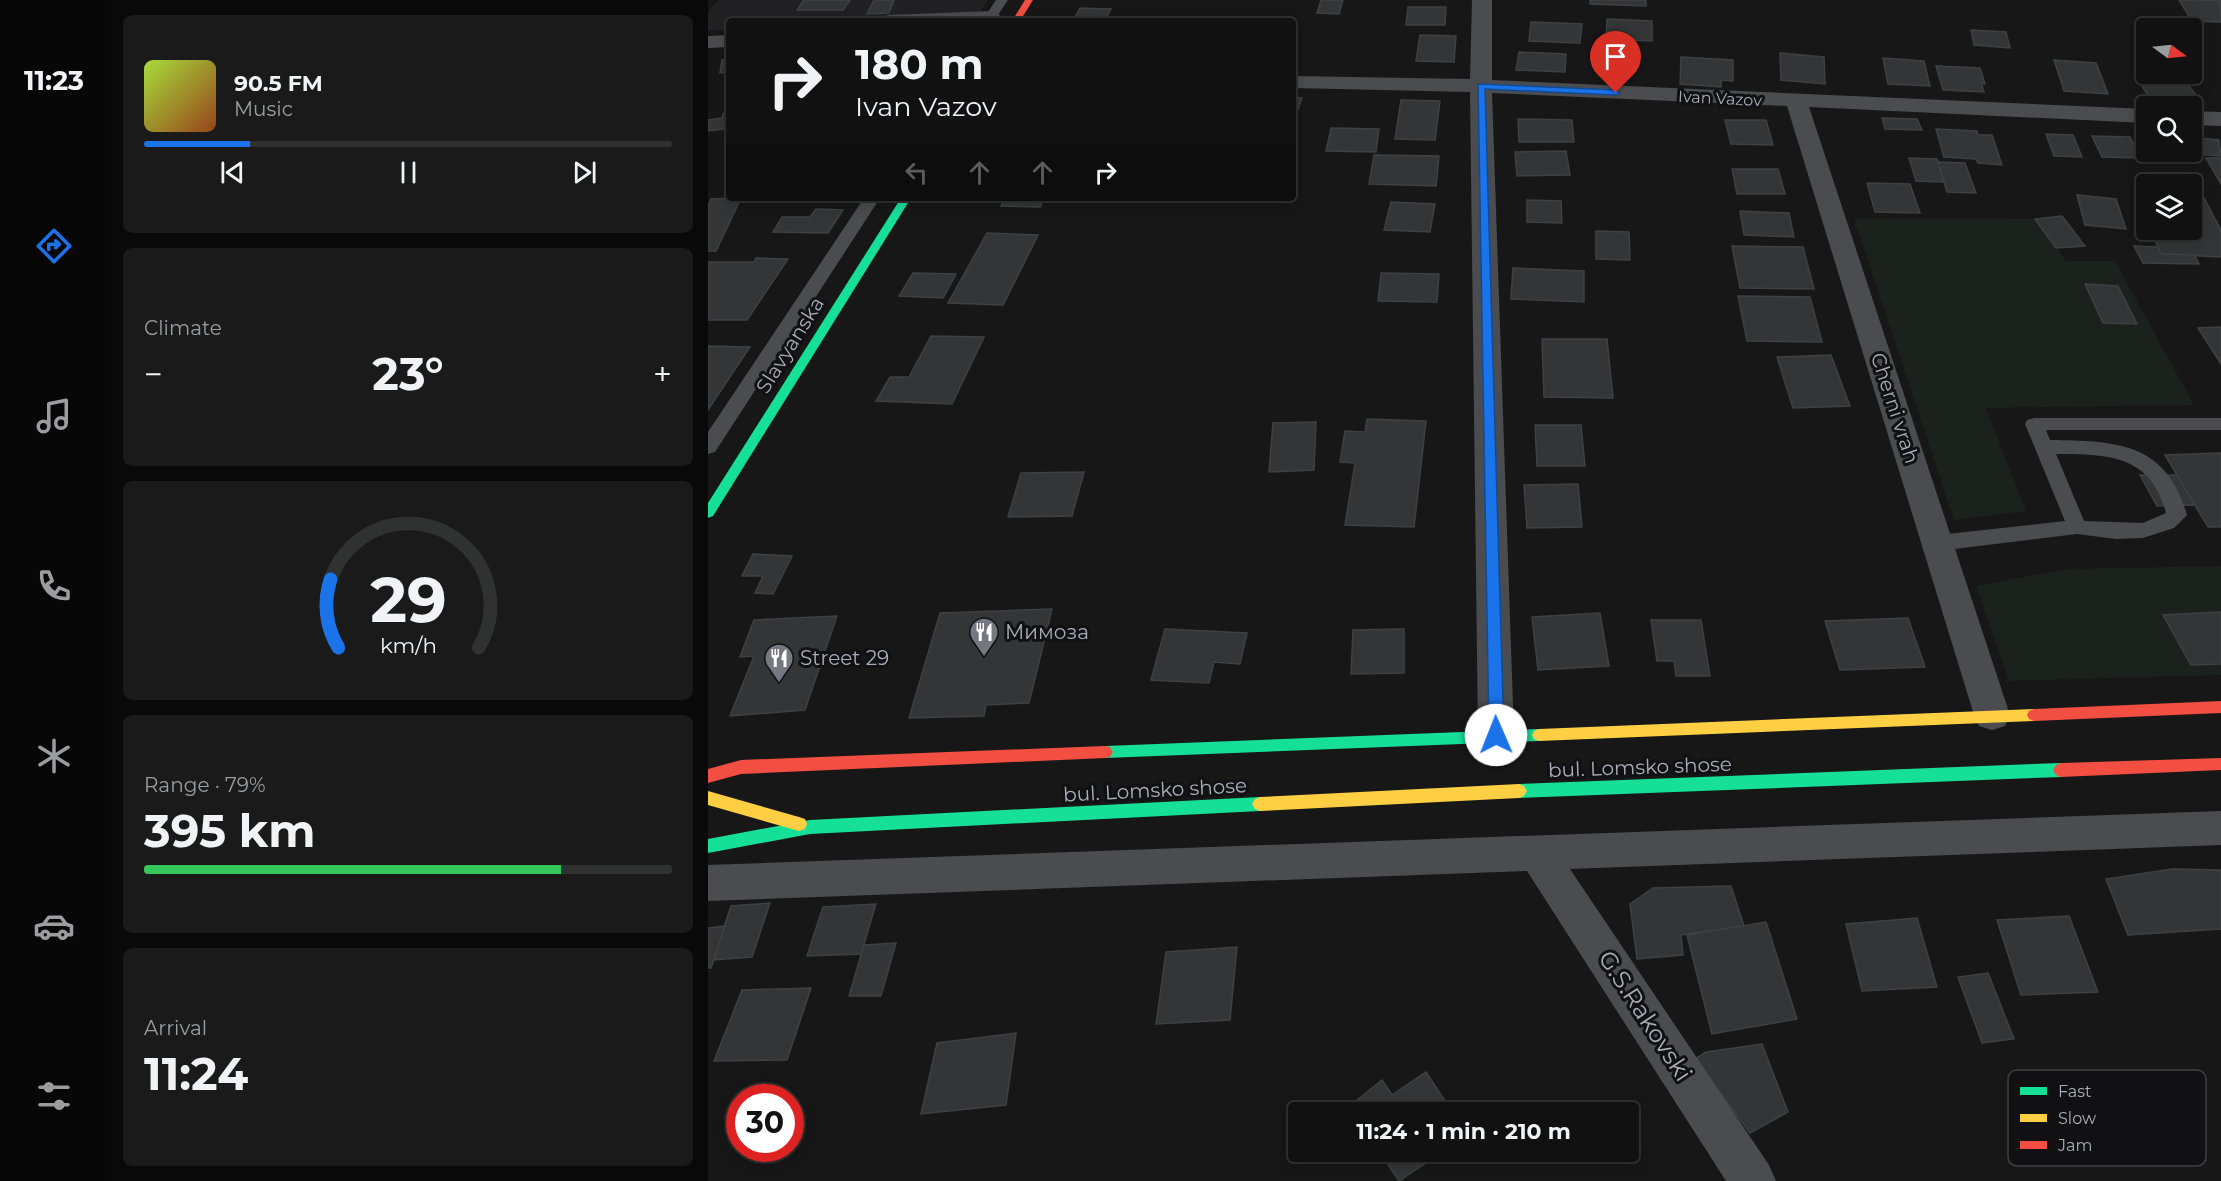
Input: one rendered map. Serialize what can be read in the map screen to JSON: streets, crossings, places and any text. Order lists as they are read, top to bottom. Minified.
{"streets":{"street":["Ivan Vazov","Slavyanska","Cherni vrah","bul. Lomsko shose","G.S.Rakovski"]},"crossings":[["Ivan Vazov","Cherni vrah"]],"places":{"restaurant":["Мимоза","Street 29"]},"legend":["Fast","Slow","Jam"],"north":"right","page":{"tabs":"11:23","turn":["180 m","Ivan Vazov"],"song":["90.5 FM","Music"],"tile":["Climate",["Range · 79%","395 km"],["Arrival","11:24"]],"heat":["−","23°","+"],"limit":"30","trip":"11:24 · 1 min · 210 m","gauge":["29","km/h"]}}
